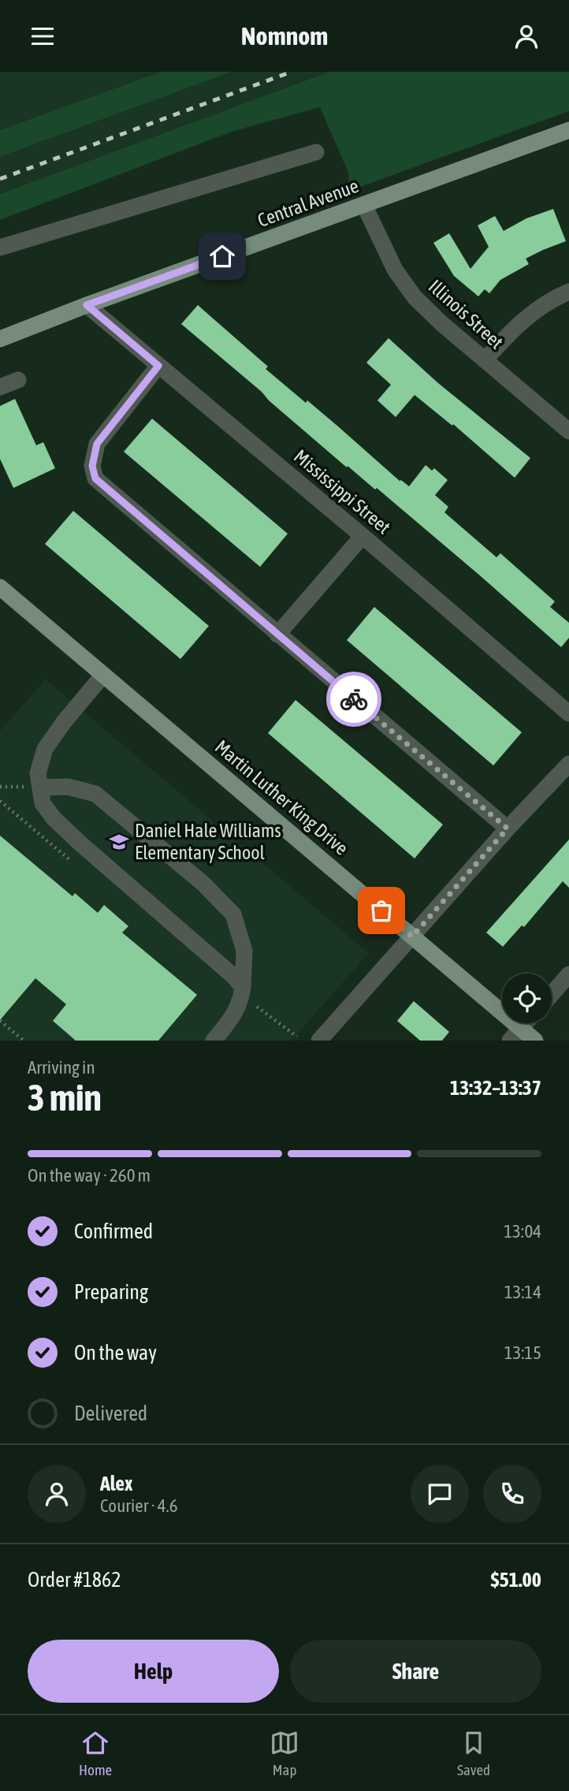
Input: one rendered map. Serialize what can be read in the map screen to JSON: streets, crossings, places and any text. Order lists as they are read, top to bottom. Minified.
{"streets":{"main road":["Central Avenue","Martin Luther King Drive"],"street":["Illinois Street","Mississippi Street"]},"crossings":[["Central Avenue","Illinois Street"],["Central Avenue","Mississippi Street"]],"places":{"school or university":["Daniel Hale Williams Elementary School"]},"page":{"header":"Nomnom","heading":["3 min","Arriving in","13:32–13:37"],"panel":["Alex","Courier · 4.6","Order #1862","$51.00"],"bar":"On the way · 260 m","list":[["Confirmed","13:04"],["Preparing","13:14"],["On the way","13:15"],"Delivered"],"buttons":["Help","Share"],"tabs":["Home","Map","Saved"]}}
